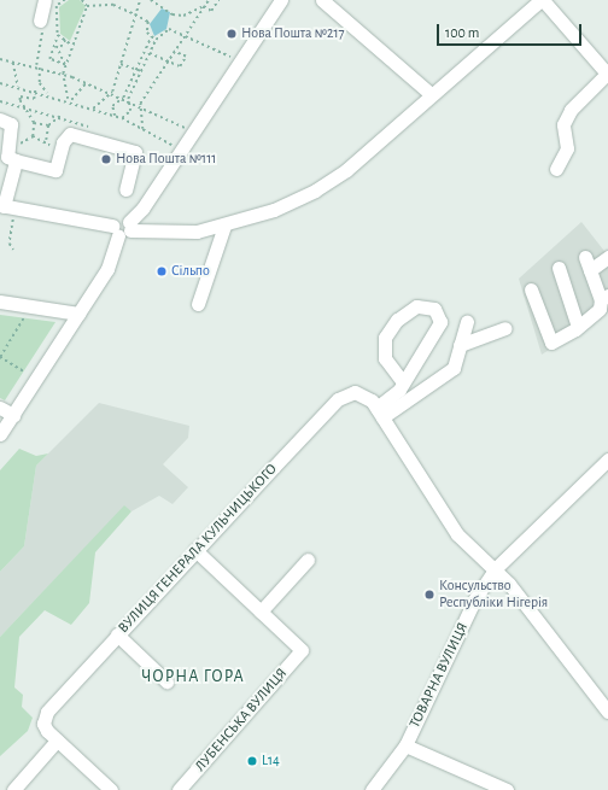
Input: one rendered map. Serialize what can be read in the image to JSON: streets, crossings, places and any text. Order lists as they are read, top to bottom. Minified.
{"streets":{"street":["ВУЛИЦЯ ГЕНЕРАЛА КУЛЬЧИЦЬКОГО","ТОВАРНА ВУЛИЦЯ","ЛУБЕНСЬКА ВУЛИЦЯ"]},"districts":["ЧОРНА ГОРА"],"places":["Нова Пошта №217","Нова Пошта №111","Сільпо","Консульство Республіки Нігерія","L14"],"scale_bar":"100 m"}
